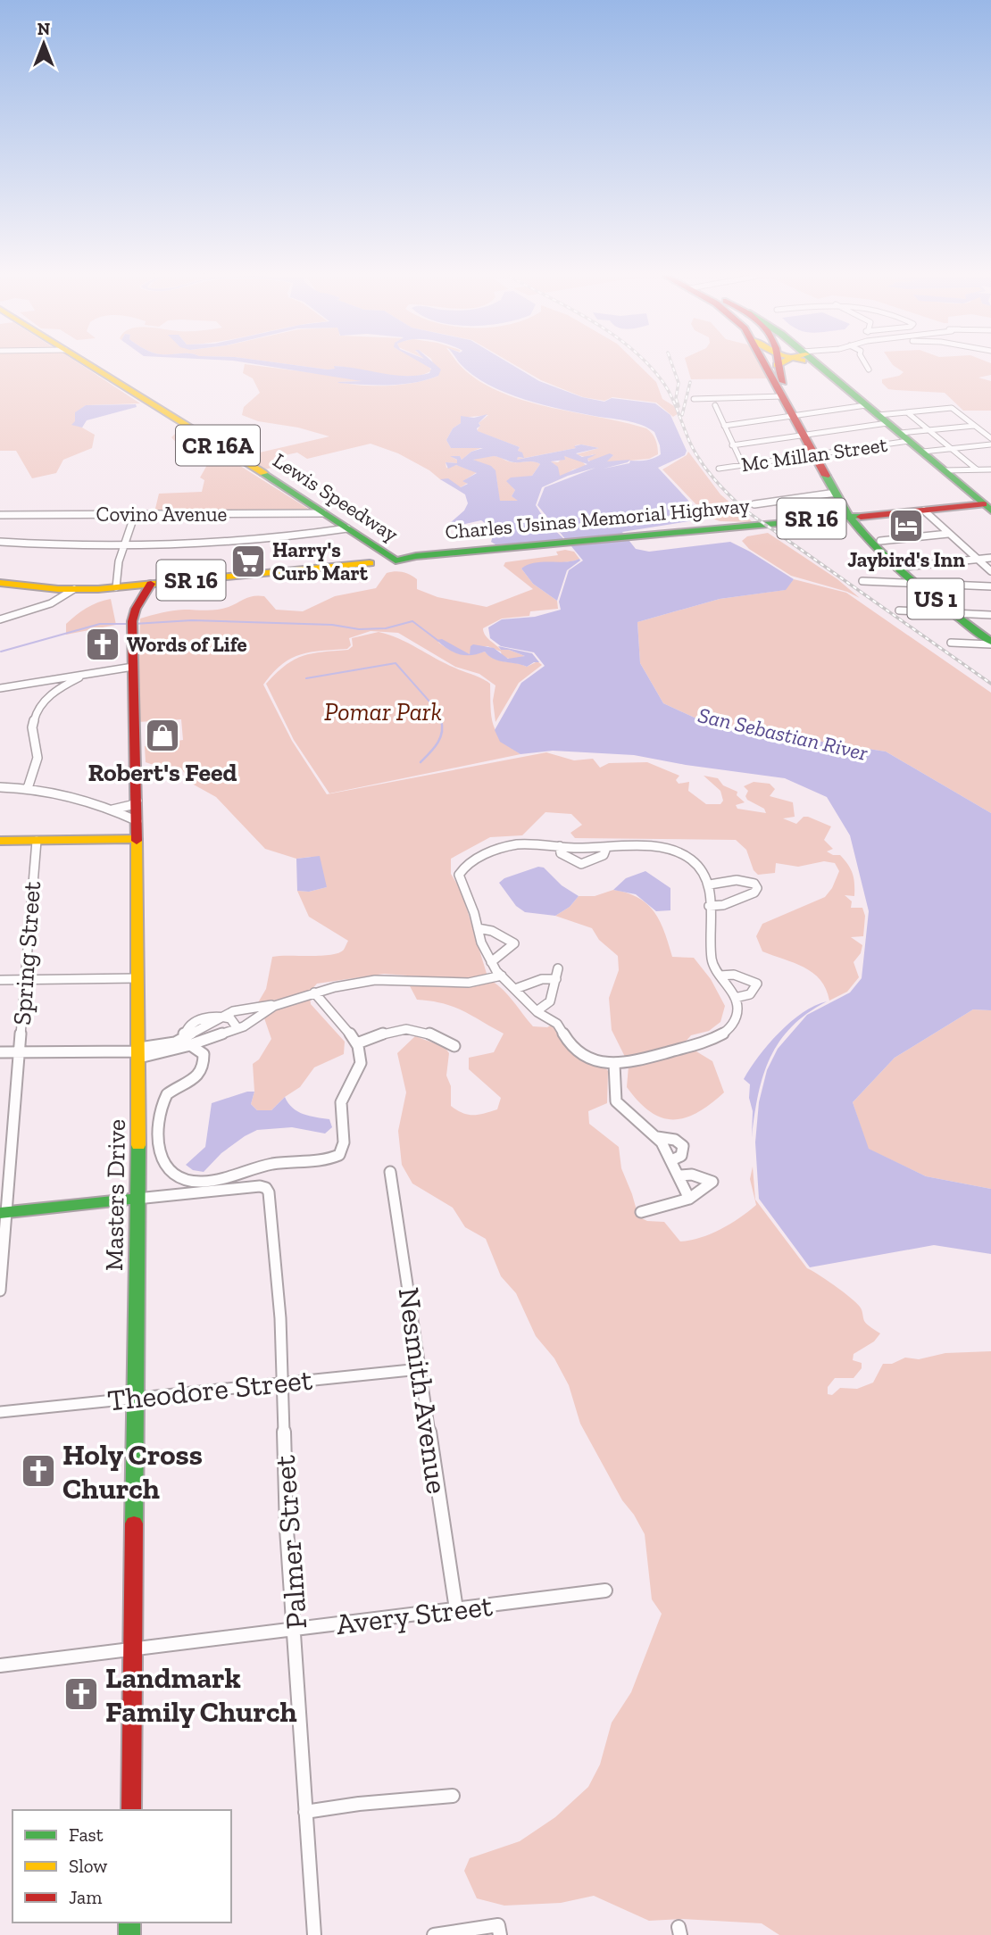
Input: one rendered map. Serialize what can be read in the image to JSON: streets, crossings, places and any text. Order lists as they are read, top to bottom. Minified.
{"streets":{"main road":["CR 16A","Lewis Speedway","Charles Usinas Memorial Highway","SR 16","US 1","Masters Drive"],"street":["Mc Millan Street","Covino Avenue","Spring Street","Theodore Street","Nesmith Avenue","Palmer Street","Avery Street"]},"crossings":[["Mc Millan Street","US 1"],["Lewis Speedway","Covino Avenue"],["Lewis Speedway","Charles Usinas Memorial Highway"],["Charles Usinas Memorial Highway","SR 16"],["Charles Usinas Memorial Highway","US 1"],["Charles Usinas Memorial Highway","Masters Drive"],["SR 16","US 1"],["Masters Drive","Theodore Street"],["Masters Drive","Palmer Street"],["Masters Drive","Avery Street"],["Theodore Street","Nesmith Avenue"],["Theodore Street","Palmer Street"],["Nesmith Avenue","Avery Street"],["Palmer Street","Avery Street"]],"water":["San Sebastian River"],"parks":["Pomar Park"],"places":{"hotel":["Jaybird's Inn"],"supermarket":["Harry's Curb Mart"],"church":["Words of Life","Holy Cross Church","Landmark Family Church"],"shop":["Robert's Feed"]},"legend":["Fast","Slow","Jam"],"north":"top"}
